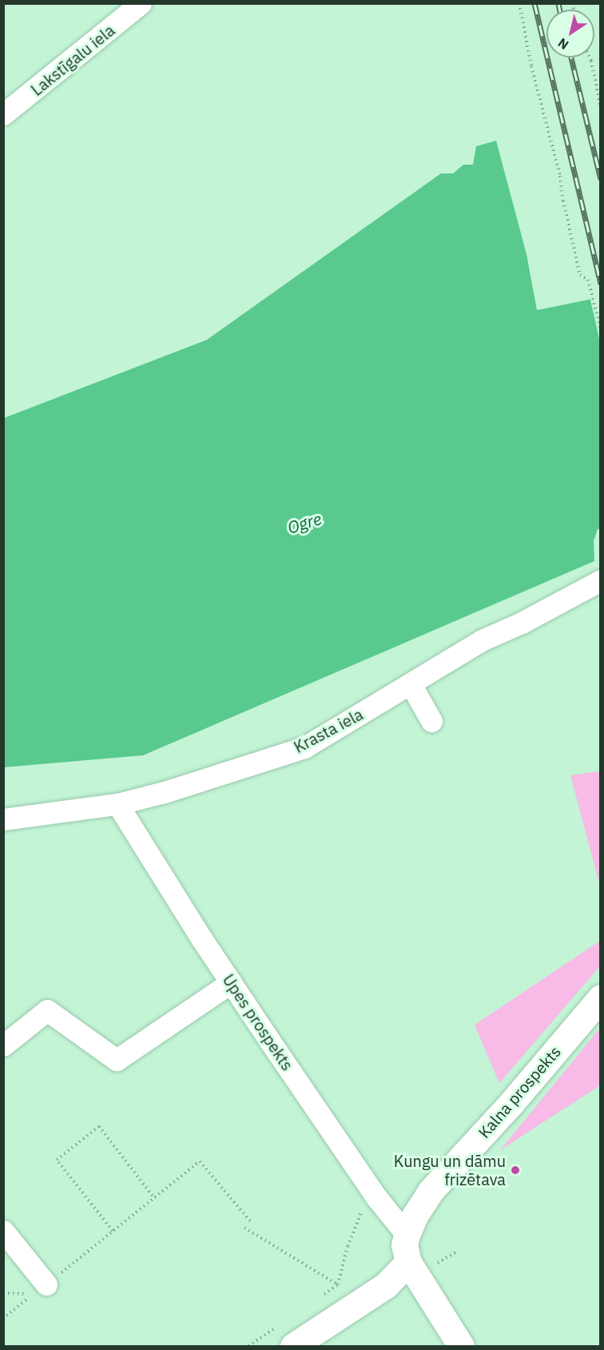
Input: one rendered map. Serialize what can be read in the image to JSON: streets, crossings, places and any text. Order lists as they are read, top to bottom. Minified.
{"streets":{"main road":["Kalna prospekts"],"street":["Lakstīgalu iela","Krasta iela","Upes prospekts"]},"crossings":[["Krasta iela","Upes prospekts"],["Upes prospekts","Kalna prospekts"]],"water":["Ogre"],"places":["Kungu un dāmu frizētava"],"north":"bottom left"}
